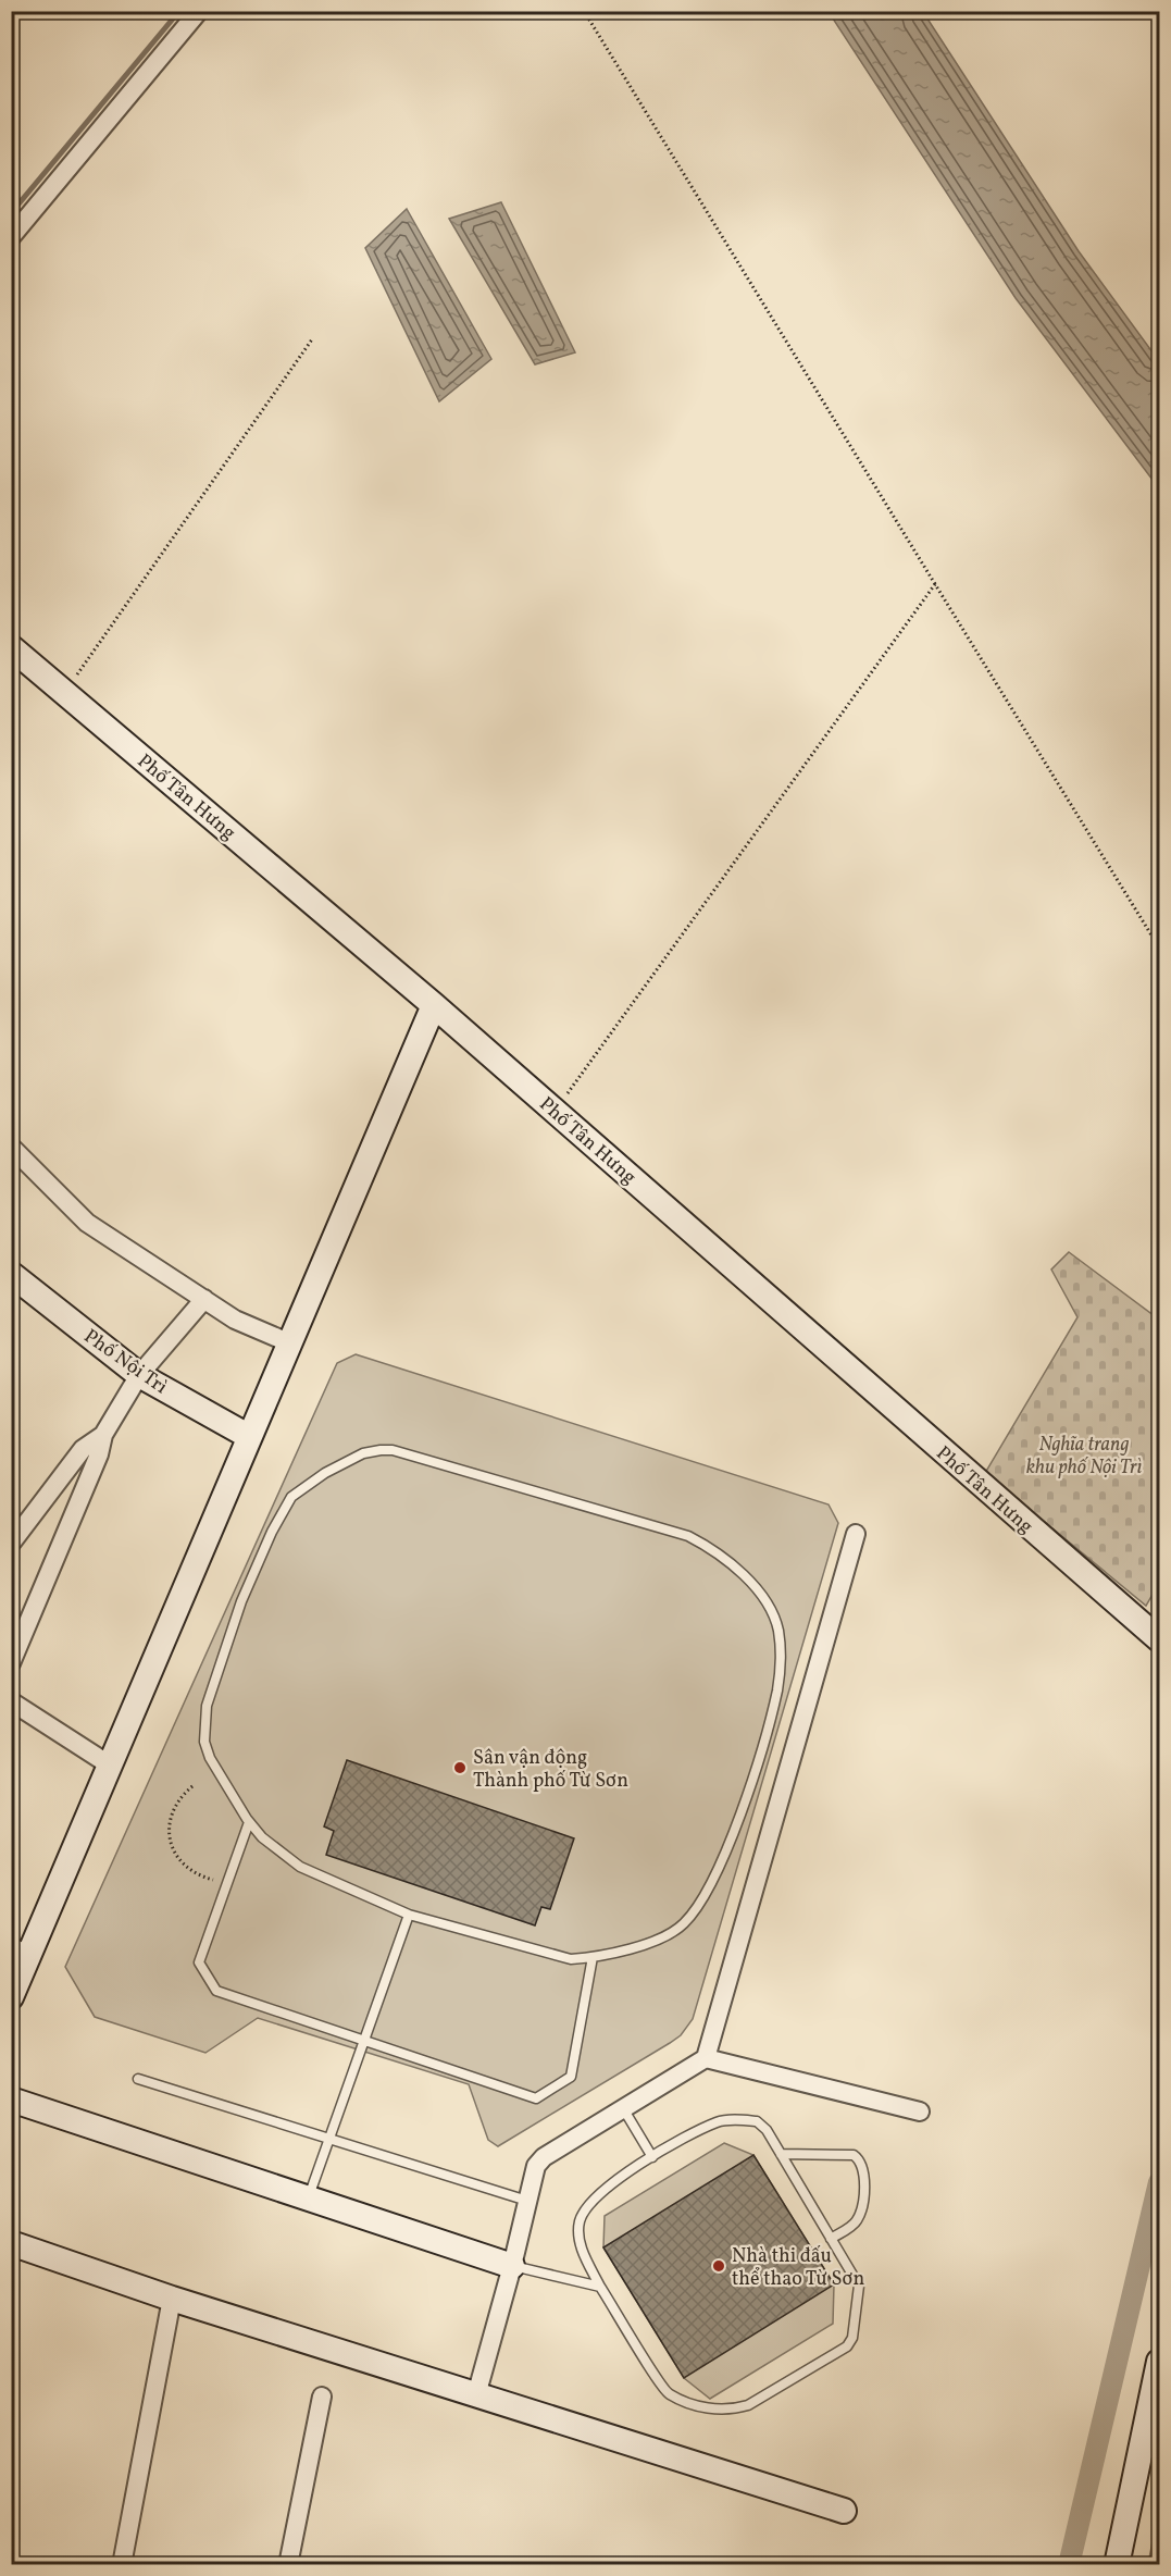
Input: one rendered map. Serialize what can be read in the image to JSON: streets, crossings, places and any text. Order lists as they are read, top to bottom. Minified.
{"streets":{"street":["Phố Tân Hưng","Phố Nội Trì"]},"parks":["Nghĩa trang khu phố Nội Trì"],"places":["Sân vận động Thành phố Từ Sơn","Nhà thi đấu thể thao Từ Sơn"]}
